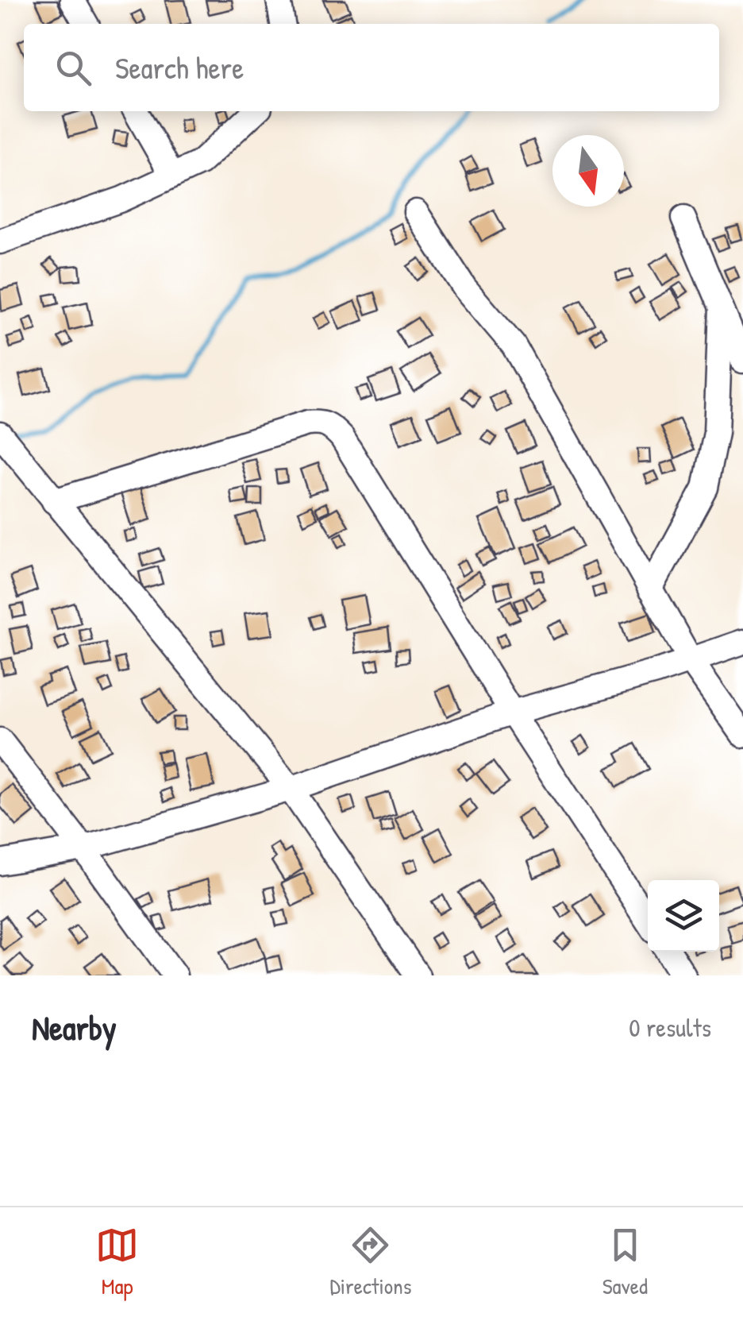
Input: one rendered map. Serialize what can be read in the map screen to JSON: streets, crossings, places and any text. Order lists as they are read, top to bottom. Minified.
{"north":"bottom","page":{"search":"Search here","heading":["Nearby","0 results"],"nav":["Map","Directions","Saved"]}}
